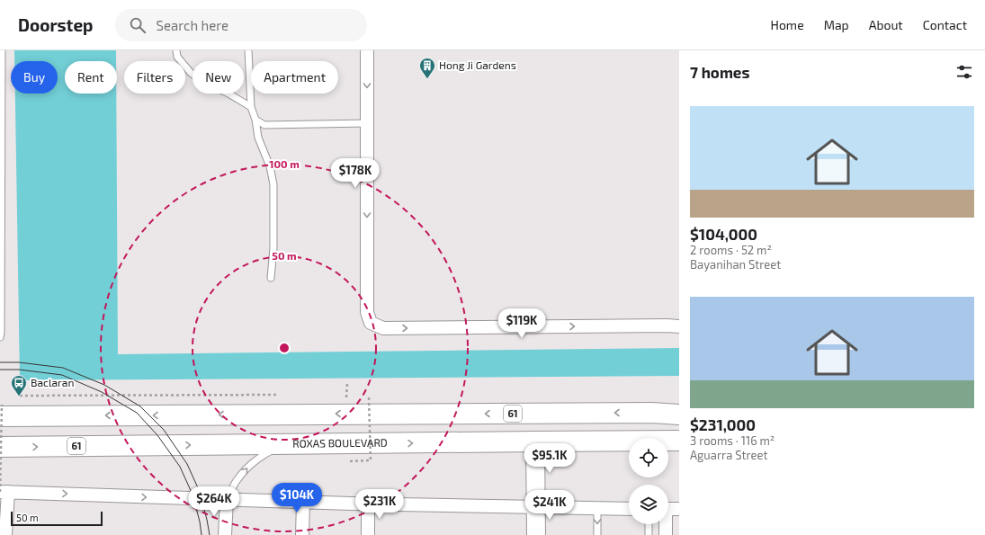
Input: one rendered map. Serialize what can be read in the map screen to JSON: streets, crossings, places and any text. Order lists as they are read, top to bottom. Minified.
{"streets":{"highway":["61","ROXAS BOULEVARD"]},"places":{"building":["Hong Ji Gardens"],"bus stop":["Baclaran"]},"scale_bar":"50 m","page":{"header":"Doorstep","search":"Search here","nav":["Home","Map","About","Contact"],"heading":"7 homes","chip":["Buy","Rent","Filters","New","Apartment"],"list":[{"name":"$104,000","note":"2 rooms · 52 m² · Bayanihan Street"},{"name":"$231,000","note":"3 rooms · 116 m² · Aguarra Street"}],"price":["$178K","$119K","$95.1K","$104K","$264K","$231K","$241K"],"scale":"50 m"},"rings":["100 m","50 m"]}
